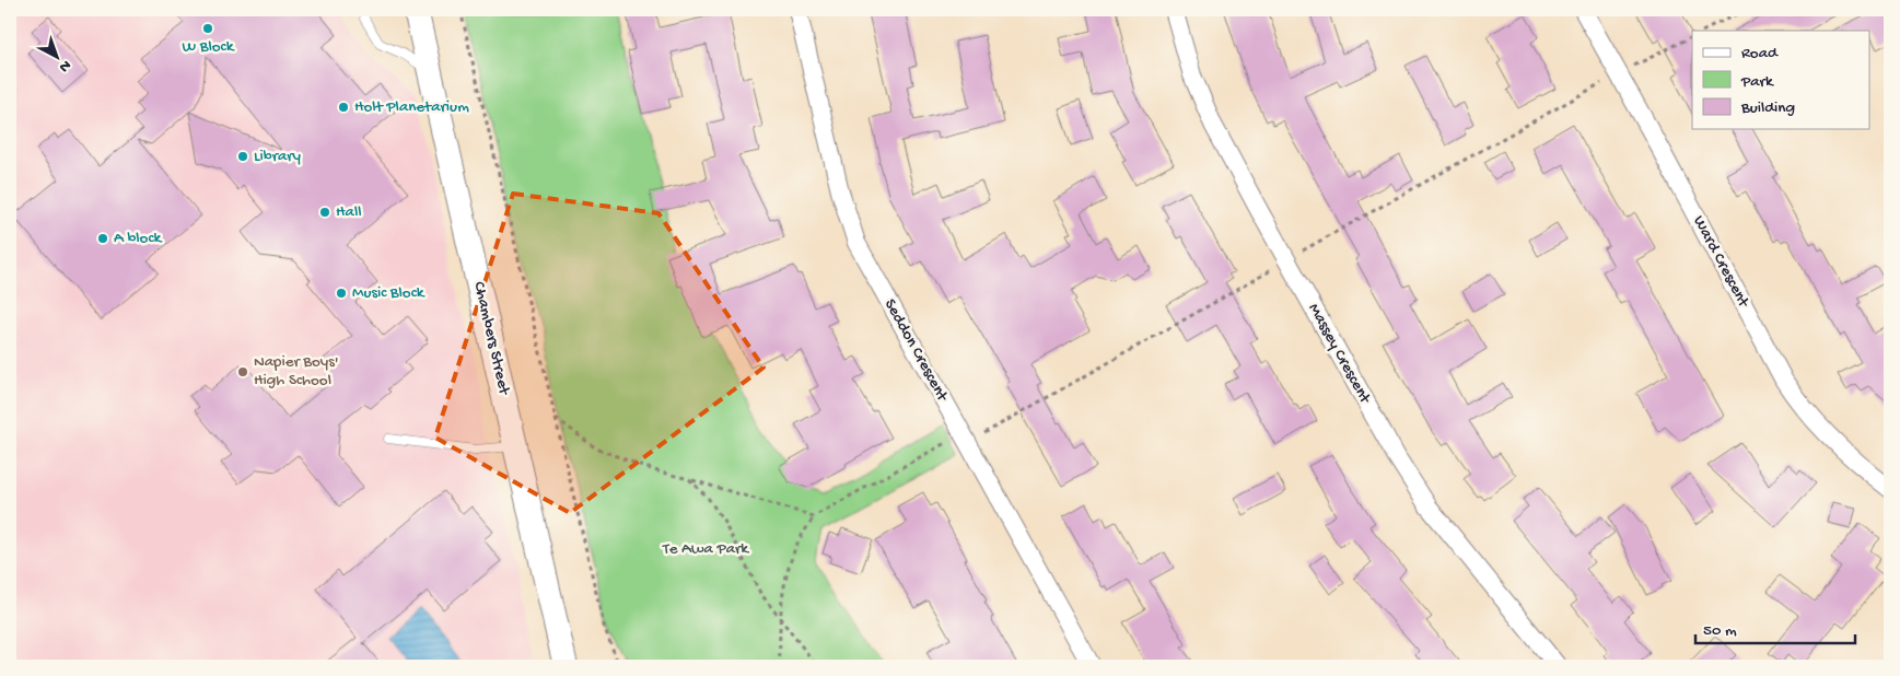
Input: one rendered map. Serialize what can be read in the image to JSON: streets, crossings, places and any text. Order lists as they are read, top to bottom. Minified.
{"streets":{"main road":["Chambers Street"],"street":["Ward Crescent","Seddon Crescent","Massey Crescent"]},"parks":["Te Awa Park"],"places":["W Block","Holt Planetarium","Library","Hall","A block","Music Block","Napier Boys' High School"],"legend":["Road","Park","Building"],"scale_bar":"50 m","north":"bottom right"}
